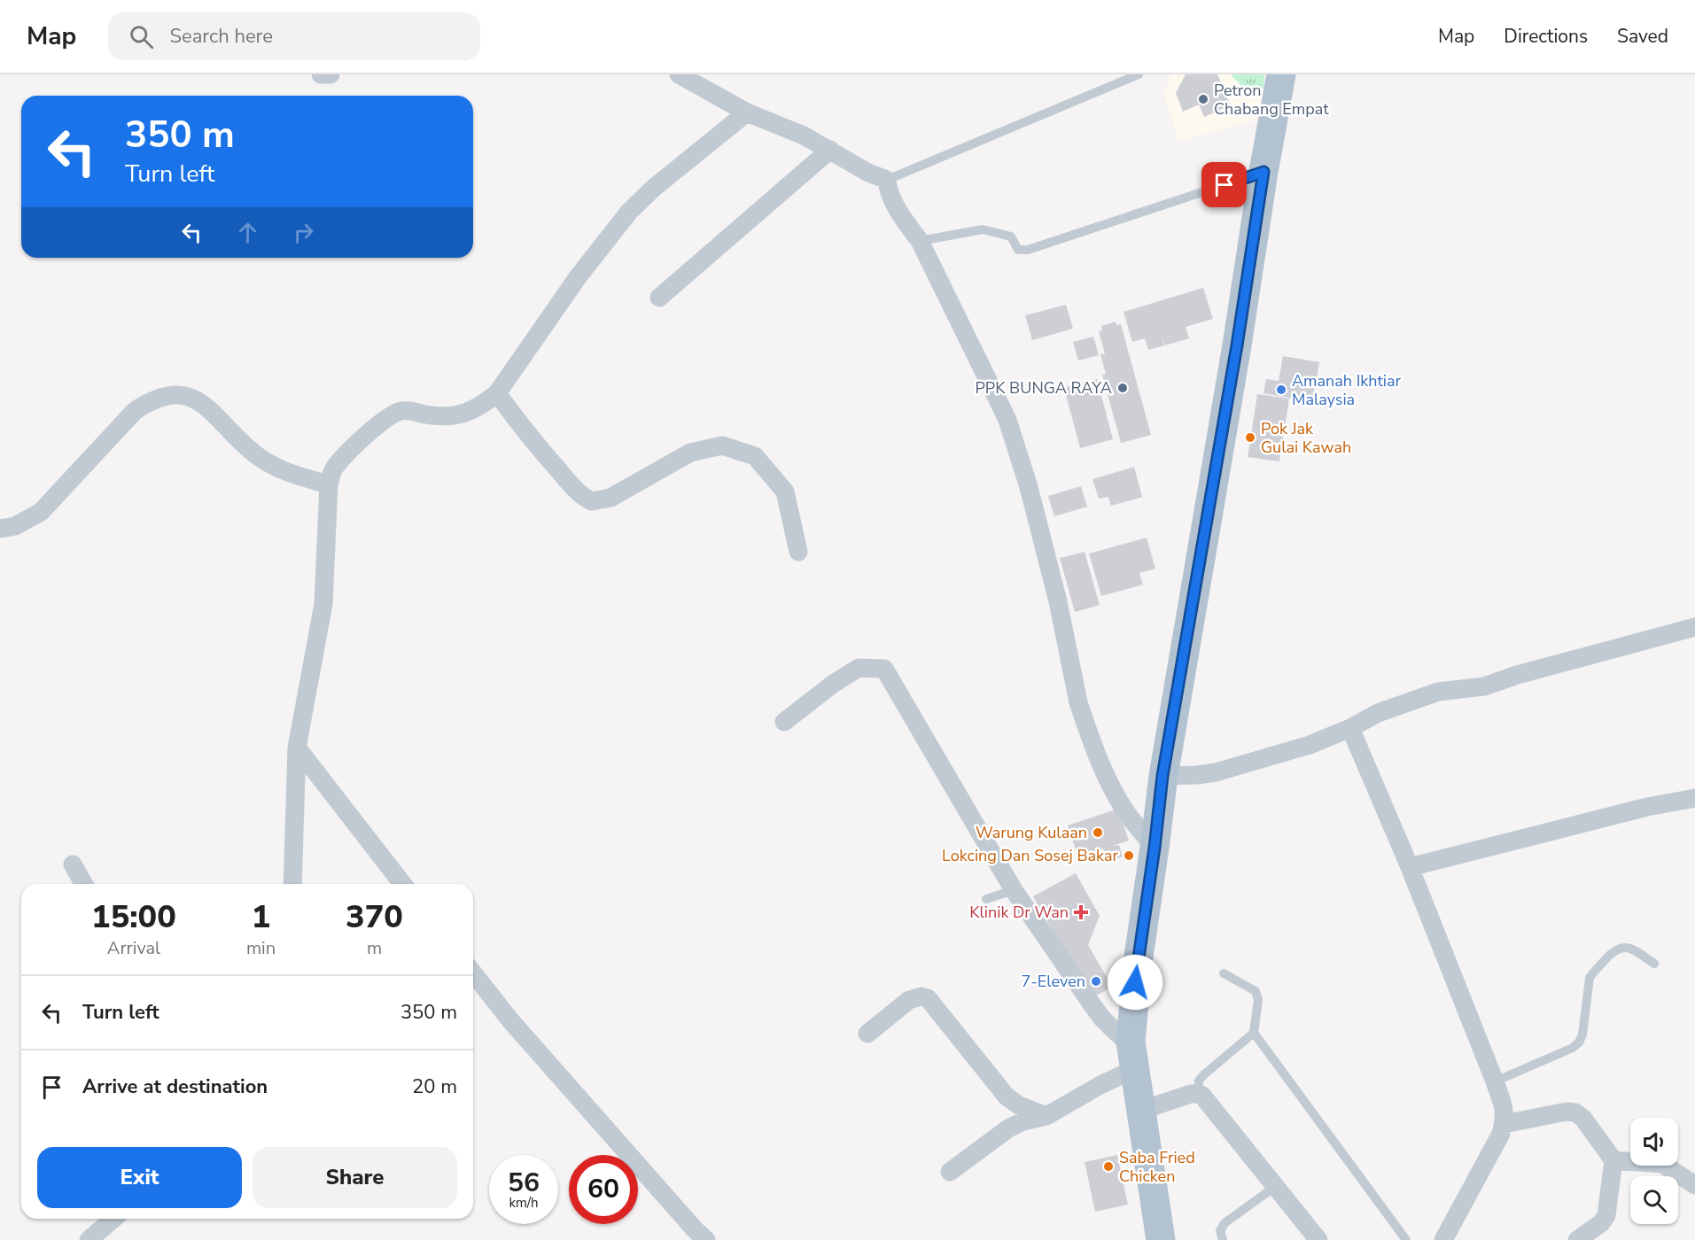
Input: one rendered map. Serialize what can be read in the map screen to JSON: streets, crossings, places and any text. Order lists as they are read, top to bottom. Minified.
{"places":{"other":["Petron Chabang Empat","PPK BUNGA RAYA","Amanah Ikhtiar Malaysia","Pok Jak Gulai Kawah","Warung Kulaan","Lokcing Dan Sosej Bakar","7-Eleven","Saba Fried Chicken"],"health":["Klinik Dr Wan"]},"page":{"header":"Map","search":"Search here","nav":["Map","Directions","Saved"],"turn":["350 m","Turn left"],"eta":["15:00","Arrival","1","min","370","m"],"list":[{"name":"Turn left","value":"350 m"},{"name":"Arrive at destination","value":"20 m"}],"buttons":["Exit","Share"],"speed":"56 km/h","limit":"60"}}
